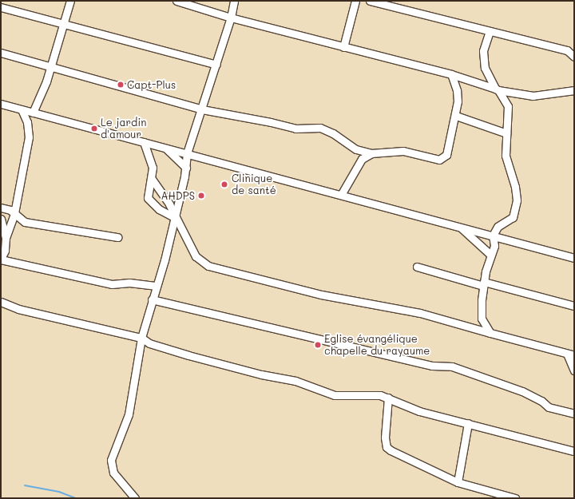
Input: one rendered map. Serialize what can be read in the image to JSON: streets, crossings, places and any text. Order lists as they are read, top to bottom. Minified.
{"places":["Capt-Plus","Le jardin d'amour","Clinique de santé","AHDPS","Eglise évangélique chapelle du rayaume"]}
